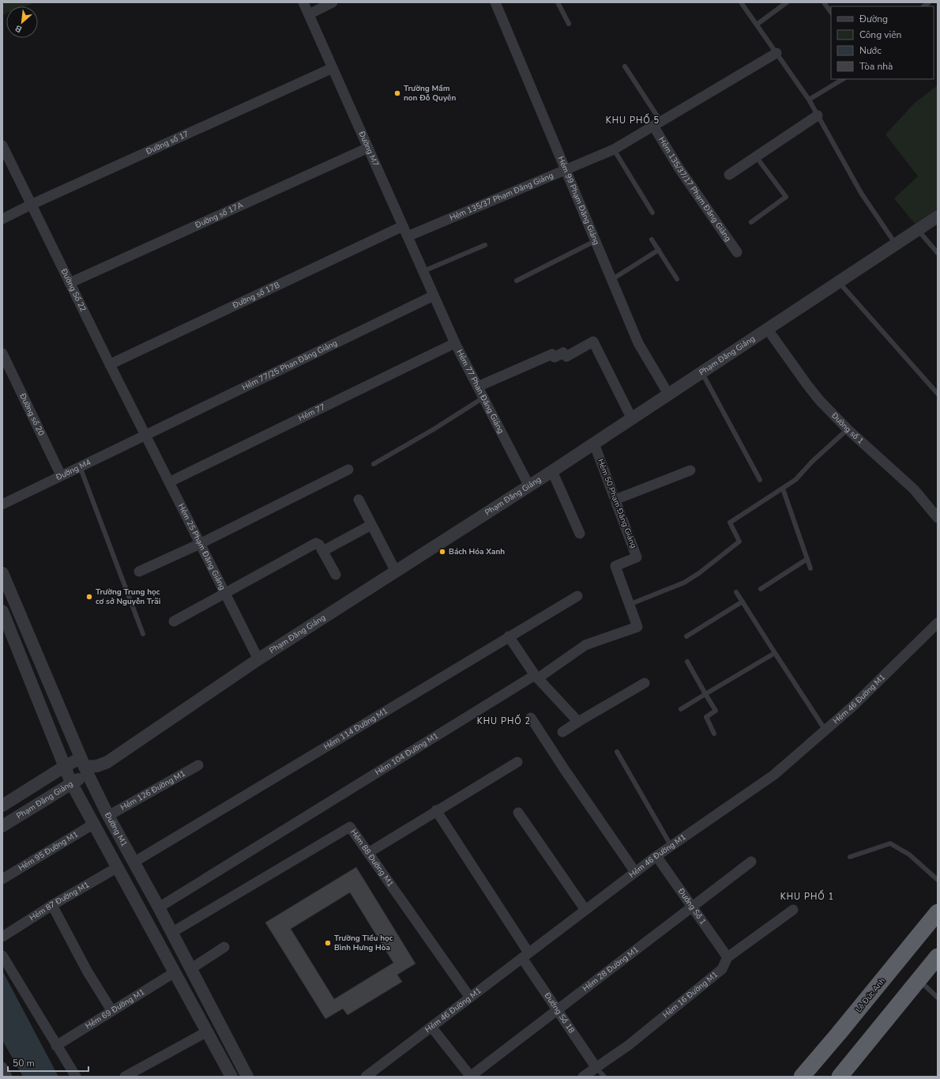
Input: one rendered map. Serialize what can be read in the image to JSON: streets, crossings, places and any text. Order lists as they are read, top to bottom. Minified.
{"streets":{"highway":["Lê Đức Anh"],"street":["Đường số 17","Đường M7","Hẻm 135/37/17 Phạm Đăng Giảng","Hẻm 135/37 Phạm Đăng Giảng","Hẻm 99 Phạm Đăng Giảng","Đường số 17A","Đường Số 22","Đường số 17B","Phạm Đăng Giảng","Hẻm 77/25 Phan Đăng Giảng","Hẻm 77 Phan Đăng Giảng","Hẻm 77","Đường số 20","Đường số 1","Đường M4","Hẻm 50 Phạm Đăng Giảng","Hẻm 25 Phạm Đăng Giảng","Hẻm 46 Đường M1","Hẻm 114 Đường M1","Hẻm 104 Đường M1","Hẻm 126 Đường M1","Đường M1","Hẻm 95 Đường M1","Hẻm 88 Đường M1","Hẻm 87 Đường M1","Đướng Sồ 1","Hẻm 28 Đường M1","Hẻm 16 Đường M1","Hẻm 69 Đường M1","Đướng Sồ 18"]},"crossings":[["Đường số 17","Đường M7"],["Đường số 17","Đường Số 22"],["Đường M7","Hẻm 135/37 Phạm Đăng Giảng"],["Đường M7","Đường số 17A"],["Đường M7","Đường số 17B"],["Đường M7","Hẻm 77/25 Phan Đăng Giảng"],["Đường M7","Hẻm 77 Phan Đăng Giảng"],["Hẻm 135/37/17 Phạm Đăng Giảng","Hẻm 135/37 Phạm Đăng Giảng"],["Hẻm 135/37 Phạm Đăng Giảng","Hẻm 99 Phạm Đăng Giảng"],["Hẻm 99 Phạm Đăng Giảng","Phạm Đăng Giảng"],["Đường số 17A","Đường Số 22"],["Đường Số 22","Đường số 17B"],["Đường Số 22","Hẻm 77/25 Phan Đăng Giảng"],["Đường Số 22","Đường M4"],["Đường Số 22","Hẻm 25 Phạm Đăng Giảng"],["Phạm Đăng Giảng","Hẻm 77 Phan Đăng Giảng"],["Phạm Đăng Giảng","Đường số 1"],["Phạm Đăng Giảng","Hẻm 50 Phạm Đăng Giảng"],["Phạm Đăng Giảng","Hẻm 25 Phạm Đăng Giảng"],["Phạm Đăng Giảng","Đường M1"],["Hẻm 77/25 Phan Đăng Giảng","Hẻm 77 Phan Đăng Giảng"],["Hẻm 77/25 Phan Đăng Giảng","Đường M4"],["Hẻm 77/25 Phan Đăng Giảng","Hẻm 25 Phạm Đăng Giảng"],["Hẻm 77 Phan Đăng Giảng","Hẻm 77"],["Hẻm 77","Hẻm 25 Phạm Đăng Giảng"],["Đường số 20","Đường M4"],["Đường M4","Hẻm 25 Phạm Đăng Giảng"],["Hẻm 50 Phạm Đăng Giảng","Hẻm 104 Đường M1"],["Hẻm 46 Đường M1","Hẻm 88 Đường M1"],["Hẻm 46 Đường M1","Đướng Sồ 1"],["Hẻm 46 Đường M1","Đướng Sồ 18"],["Hẻm 114 Đường M1","Đường M1"],["Hẻm 104 Đường M1","Đường M1"],["Hẻm 126 Đường M1","Đường M1"],["Đường M1","Hẻm 95 Đường M1"],["Đường M1","Hẻm 88 Đường M1"],["Đường M1","Hẻm 87 Đường M1"],["Đường M1","Hẻm 69 Đường M1"],["Đướng Sồ 1","Hẻm 28 Đường M1"],["Đướng Sồ 1","Hẻm 16 Đường M1"],["Hẻm 28 Đường M1","Đướng Sồ 18"],["Hẻm 16 Đường M1","Đướng Sồ 18"]],"districts":["KHU PHỐ 5","KHU PHỐ 2","KHU PHỐ 1"],"places":["Trường Mầm non Đỗ Quyên","Bách Hóa Xanh","Trường Trung học cơ sở Nguyễn Trãi","Trường Tiểu học Bình Hưng Hòa"],"legend":["Đường","Công viên","Nước","Tòa nhà"],"scale_bar":"50 m","north":"bottom left"}
